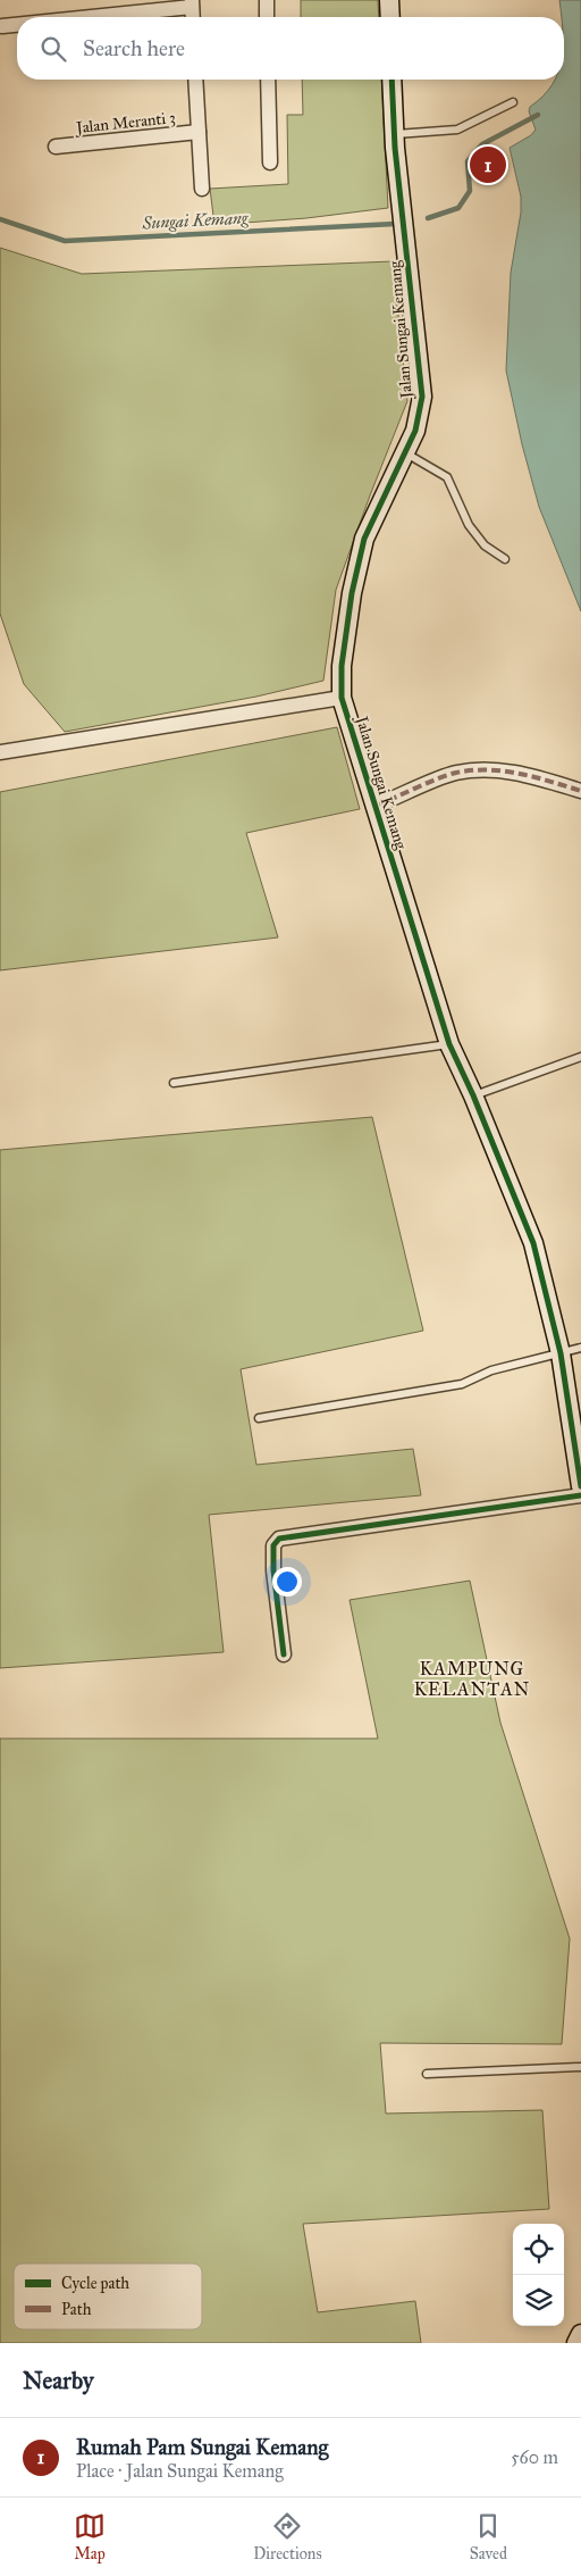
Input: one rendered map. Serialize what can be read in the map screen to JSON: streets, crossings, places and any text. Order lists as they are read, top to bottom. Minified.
{"streets":{"street":["Jalan Meranti 3","Jalan Sungai Kemang"]},"districts":["KAMPUNG KELANTAN"],"water":["Sungai Kemang"],"legend":["Cycle path","Path"],"page":{"search":"Search here","pins":"1","heading":"Nearby","list":[{"mark":"1","name":"Rumah Pam Sungai Kemang","note":"Place · Jalan Sungai Kemang","value":"560 m"}],"nav":["Map","Directions","Saved"]}}
